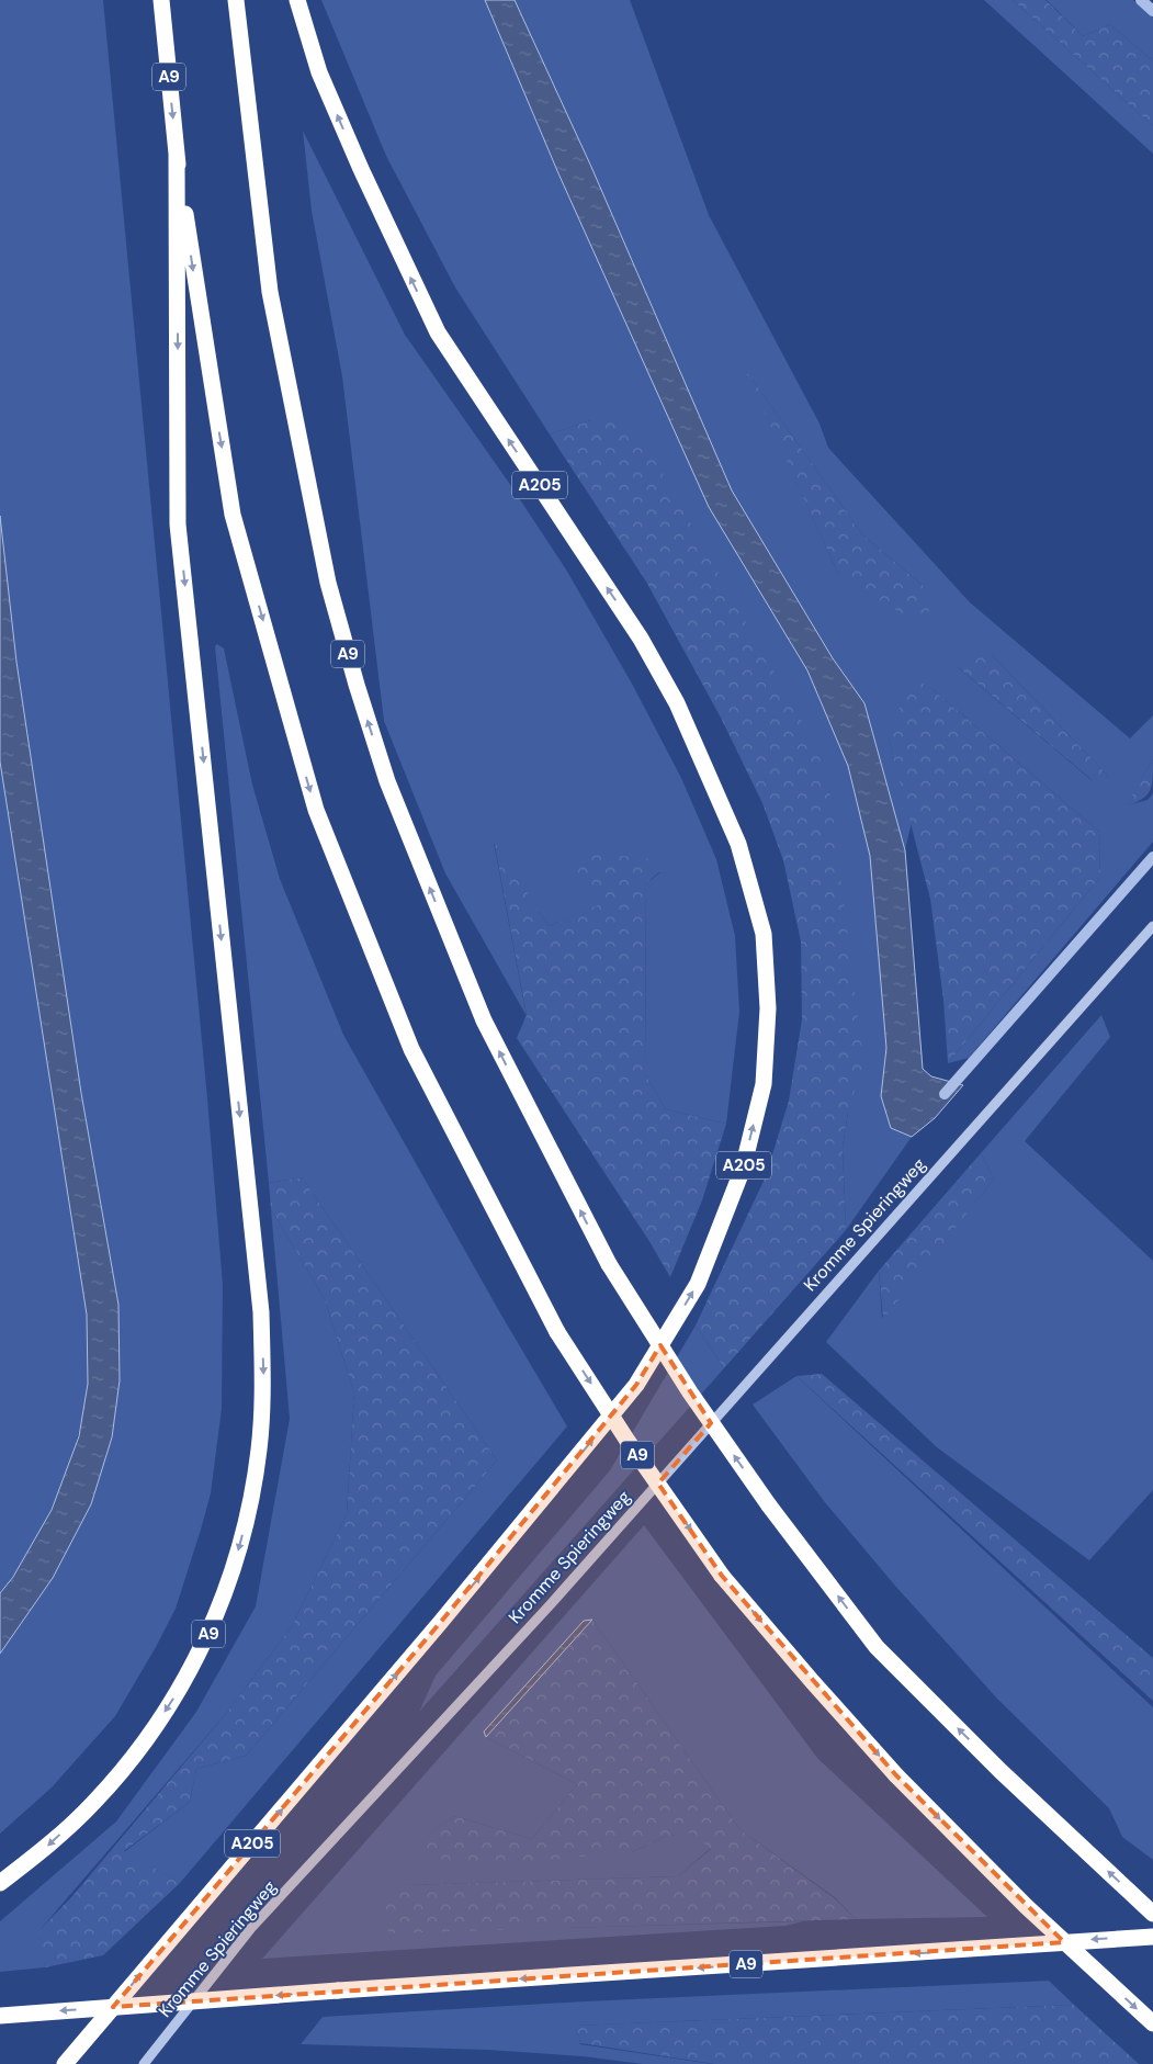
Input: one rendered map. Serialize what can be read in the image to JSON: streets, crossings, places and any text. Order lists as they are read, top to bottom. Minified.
{"streets":{"highway":["A9","A205"],"street":["Kromme Spieringweg"]}}
